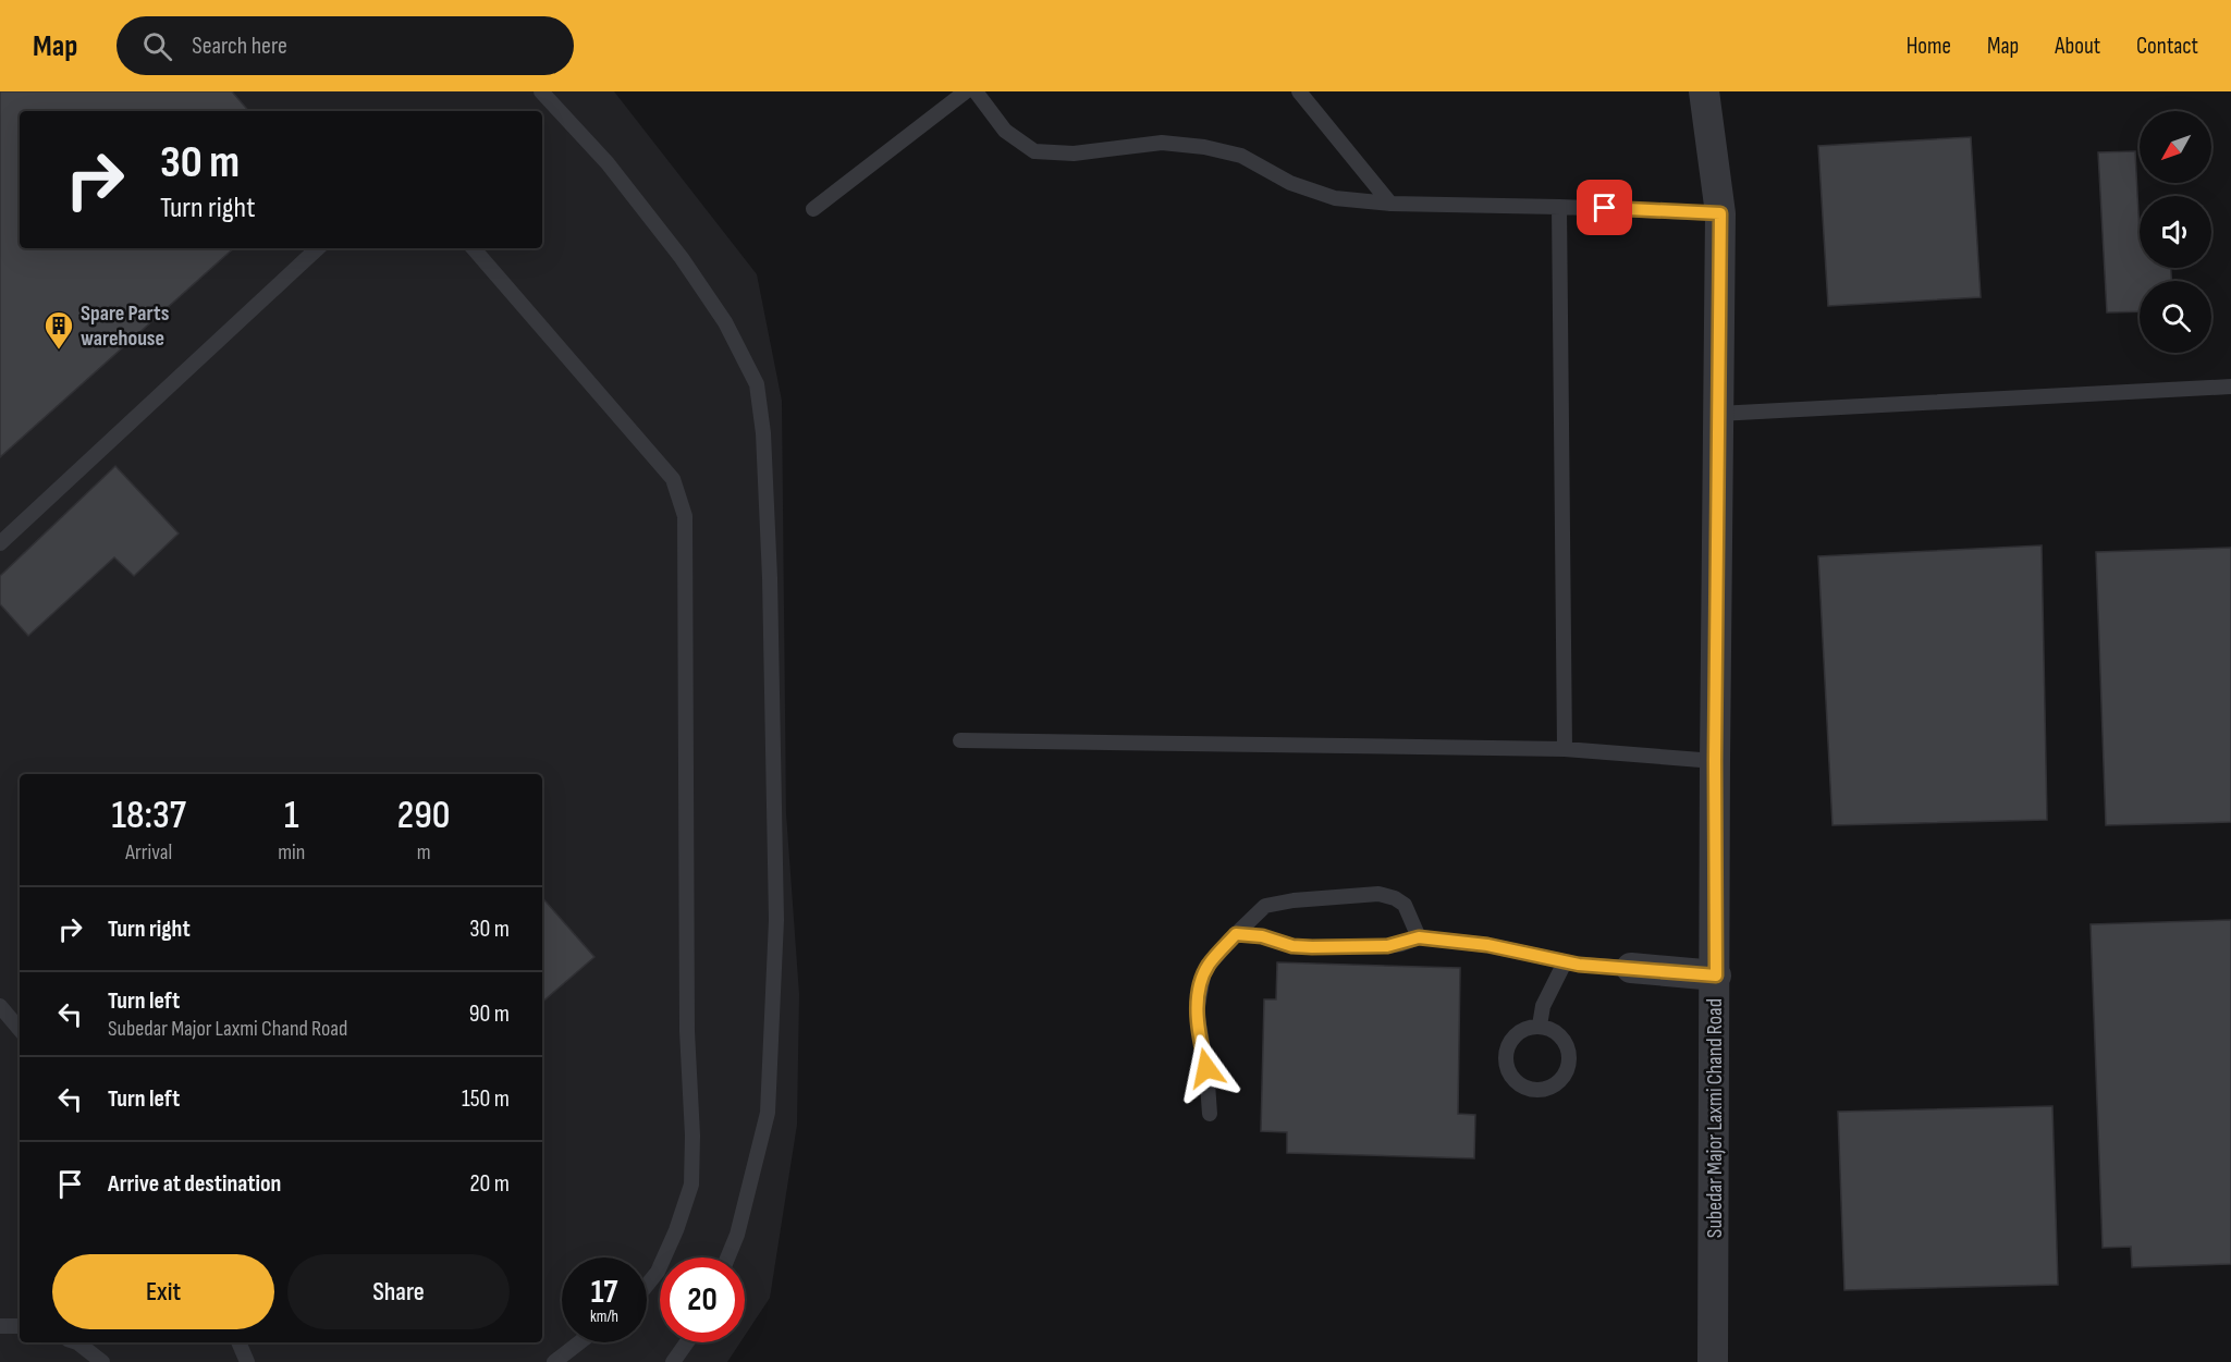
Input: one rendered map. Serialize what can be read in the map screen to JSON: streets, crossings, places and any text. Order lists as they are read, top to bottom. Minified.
{"streets":{"street":["Subedar Major Laxmi Chand Road"]},"places":{"building":["Spare Parts warehouse"]},"north":"bottom left","page":{"header":"Map","search":"Search here","nav":["Home","Map","About","Contact"],"turn":["30 m","Turn right"],"eta":["18:37","Arrival","1","min","290","m"],"list":[{"name":"Turn right","value":"30 m"},{"name":"Turn left","note":"Subedar Major Laxmi Chand Road","value":"90 m"},{"name":"Turn left","value":"150 m"},{"name":"Arrive at destination","value":"20 m"}],"buttons":["Exit","Share"],"speed":"17 km/h","limit":"20"}}
